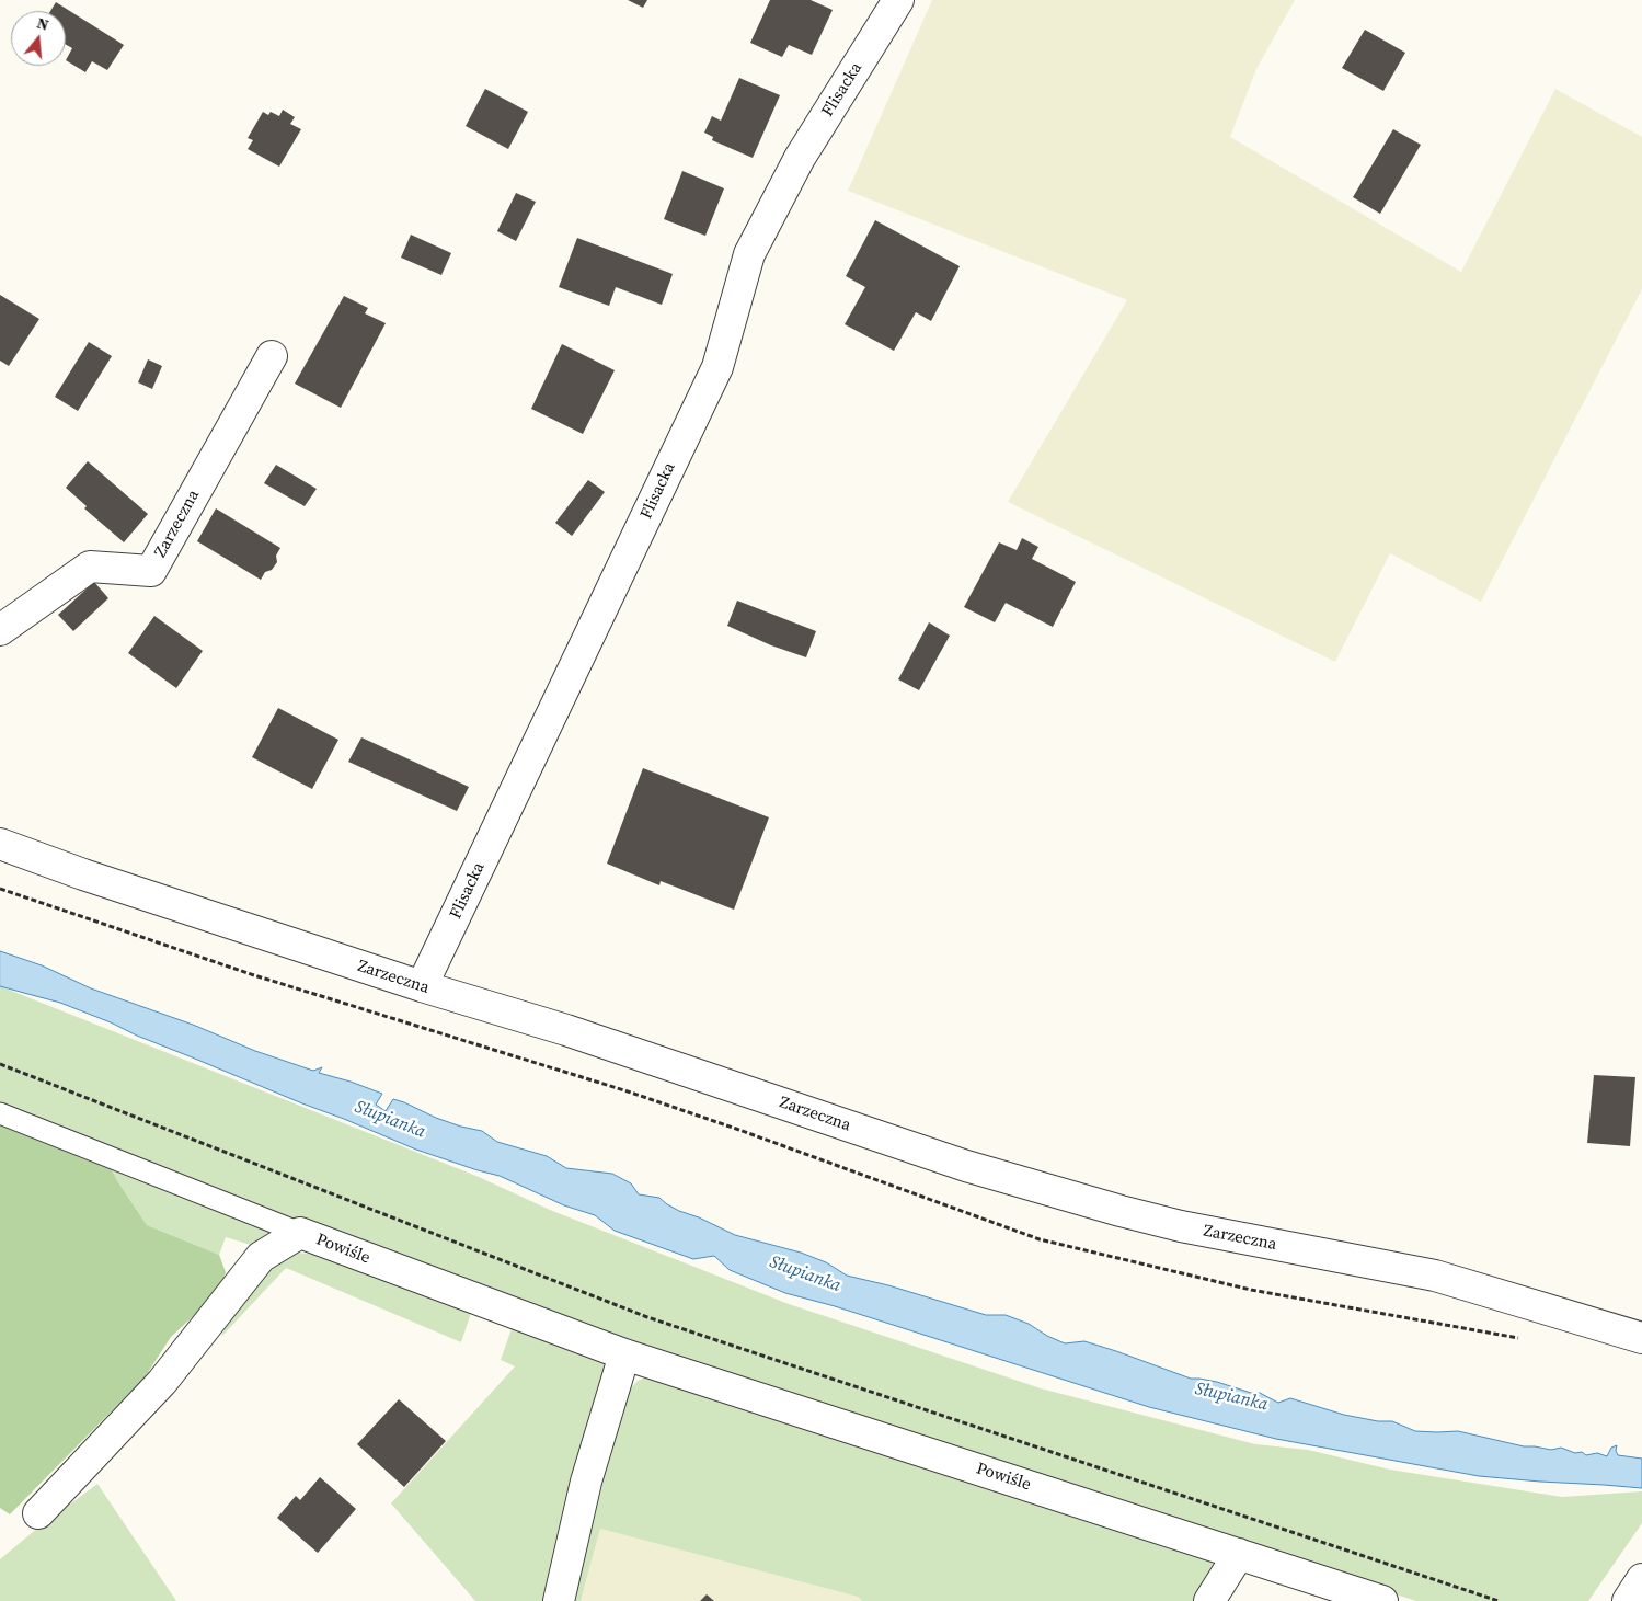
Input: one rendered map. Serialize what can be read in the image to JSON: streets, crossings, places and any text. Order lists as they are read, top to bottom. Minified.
{"streets":{"street":["Flisacka","Zarzeczna","Powiśle"]},"crossings":[["Flisacka","Zarzeczna"]],"water":["Słupianka"],"north":"top"}
